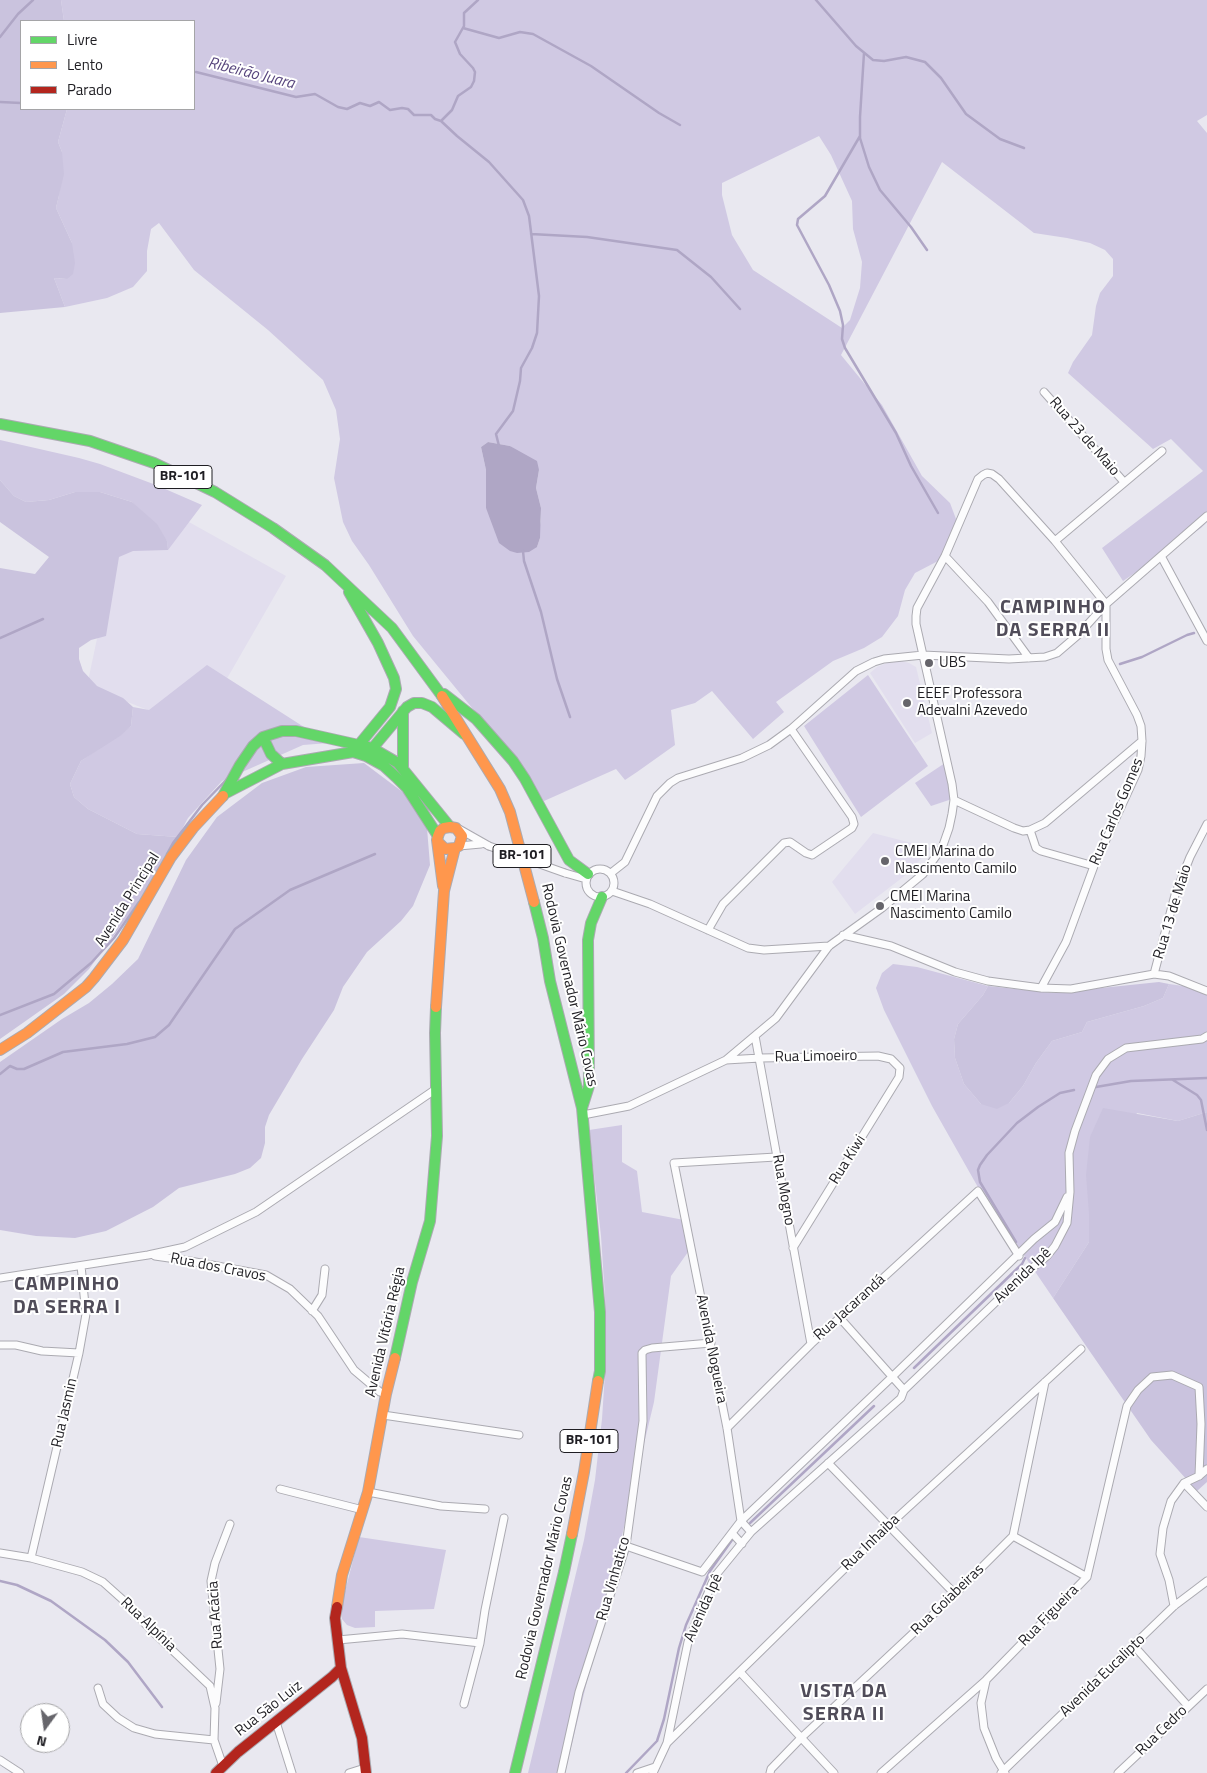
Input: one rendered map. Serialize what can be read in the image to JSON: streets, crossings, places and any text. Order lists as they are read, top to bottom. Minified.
{"streets":{"main road":["BR-101","Avenida Principal","Rodovia Governador Mário Covas","Avenida Vitória Régia","Rua São Luiz"],"street":["Rua 23 de Maio","Rua Carlos Gomes","Rua 13 de Maio","Rua Limoeiro","Rua Kiwi","Rua Mogno","Rua dos Cravos","Avenida Ipê","Rua Jacarandá","Avenida Nogueira","Rua Jasmin","Rua Inhaiba","Rua Vinhatico","Rua Goiabeiras","Rua Acácia","Rua Figueira","Rua Alpínia","Avenida Eucalipto","Rua Cedro"]},"crossings":[["Rua Limoeiro","Rua Kiwi"],["Rua Limoeiro","Rua Mogno"],["Rua Kiwi","Rua Mogno"],["Rua Mogno","Rua Jacarandá"],["Rua Mogno","Avenida Nogueira"],["Rua dos Cravos","Avenida Vitória Régia"],["Avenida Ipê","Rua Jacarandá"],["Avenida Ipê","Avenida Nogueira"],["Avenida Ipê","Rua Inhaiba"],["Avenida Ipê","Rua Vinhatico"],["Rua Jacarandá","Avenida Nogueira"],["Avenida Vitória Régia","Rua São Luiz"],["Avenida Nogueira","Rua Vinhatico"],["Rua Jasmin","Rua Alpínia"],["Rua Acácia","Rua Alpínia"],["Rua Alpínia","Rua São Luiz"]],"districts":["CAMPINHO DA SERRA II","CAMPINHO DA SERRA I","VISTA DA SERRA II"],"water":["Ribeirão Juara"],"places":["UBS","EEEF Professora Adevalni Azevedo","CMEI Marina do Nascimento Camilo","CMEI Marina Nascimento Camilo"],"legend":["Livre","Lento","Parado"],"north":"bottom"}
